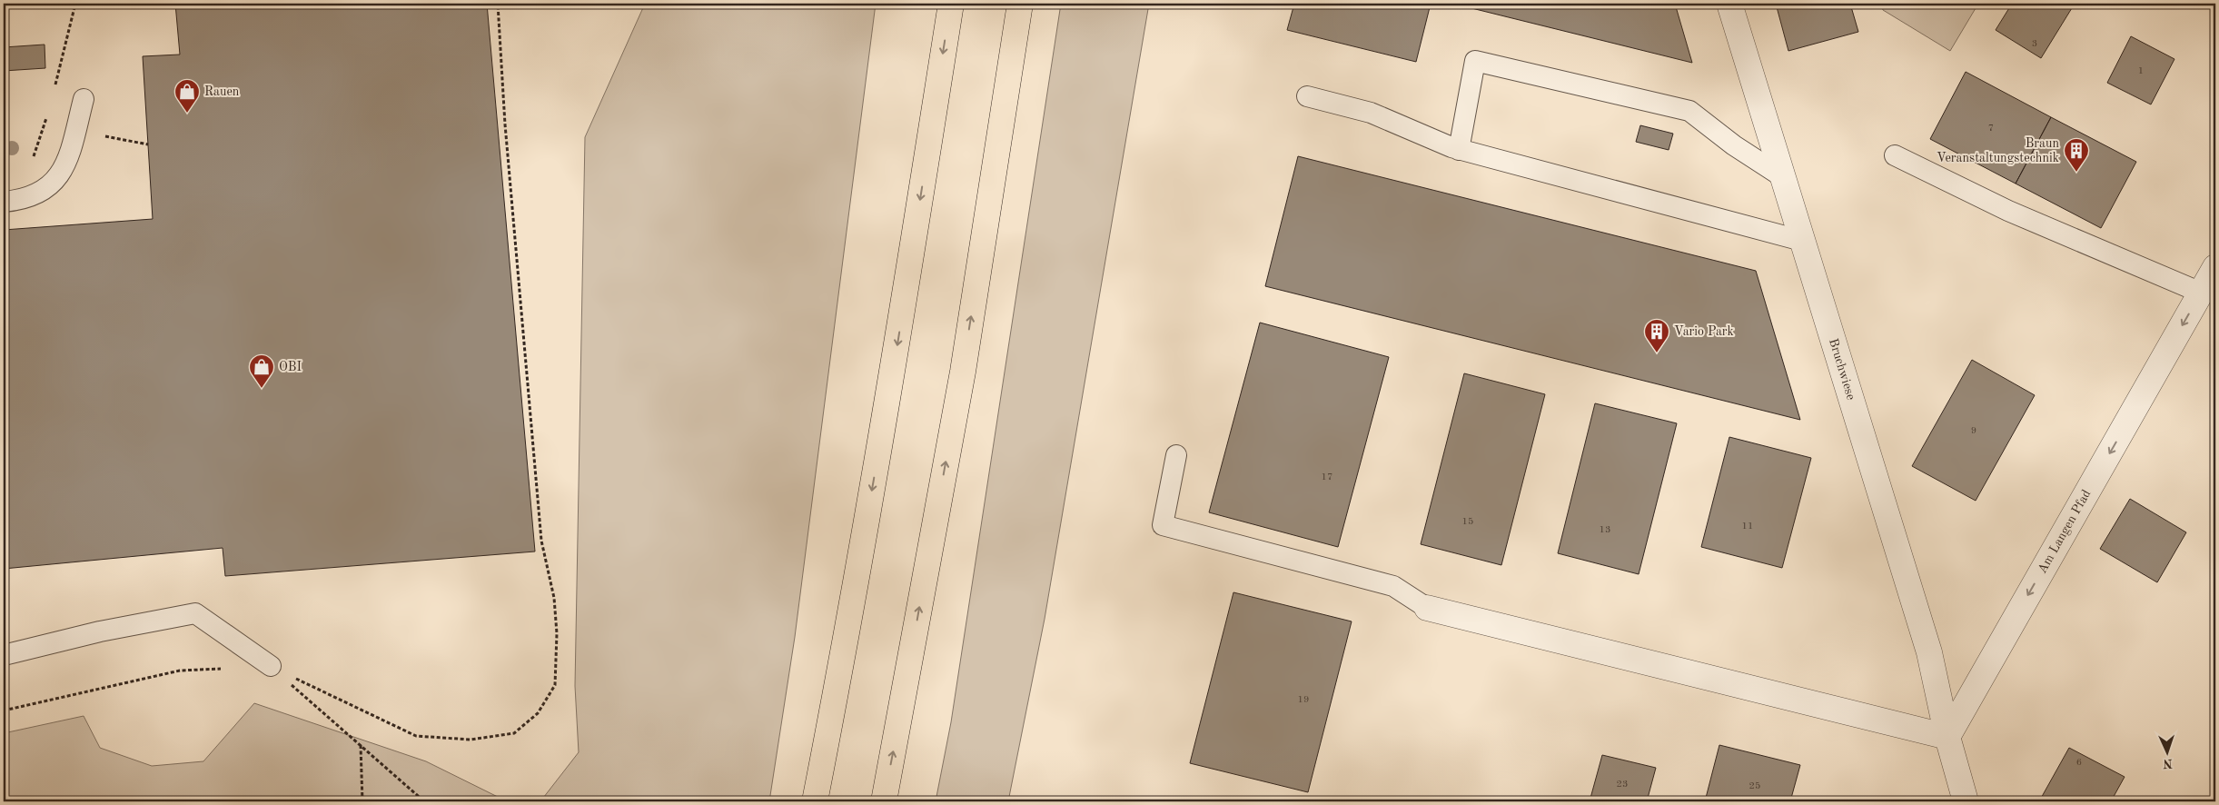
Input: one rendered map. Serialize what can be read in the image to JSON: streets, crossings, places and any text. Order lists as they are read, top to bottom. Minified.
{"streets":{"street":["Bruchwiese","Am Langen Pfad"]},"crossings":[["Bruchwiese","Am Langen Pfad"]],"one_way":["Am Langen Pfad"],"places":{"shop":["Rauen","OBI"],"building":["Braun Veranstaltungstechnik","Vario Park"]},"house_numbers":["3","1","7","9","17","15","11","13","19","6","23","25"],"north":"bottom"}
